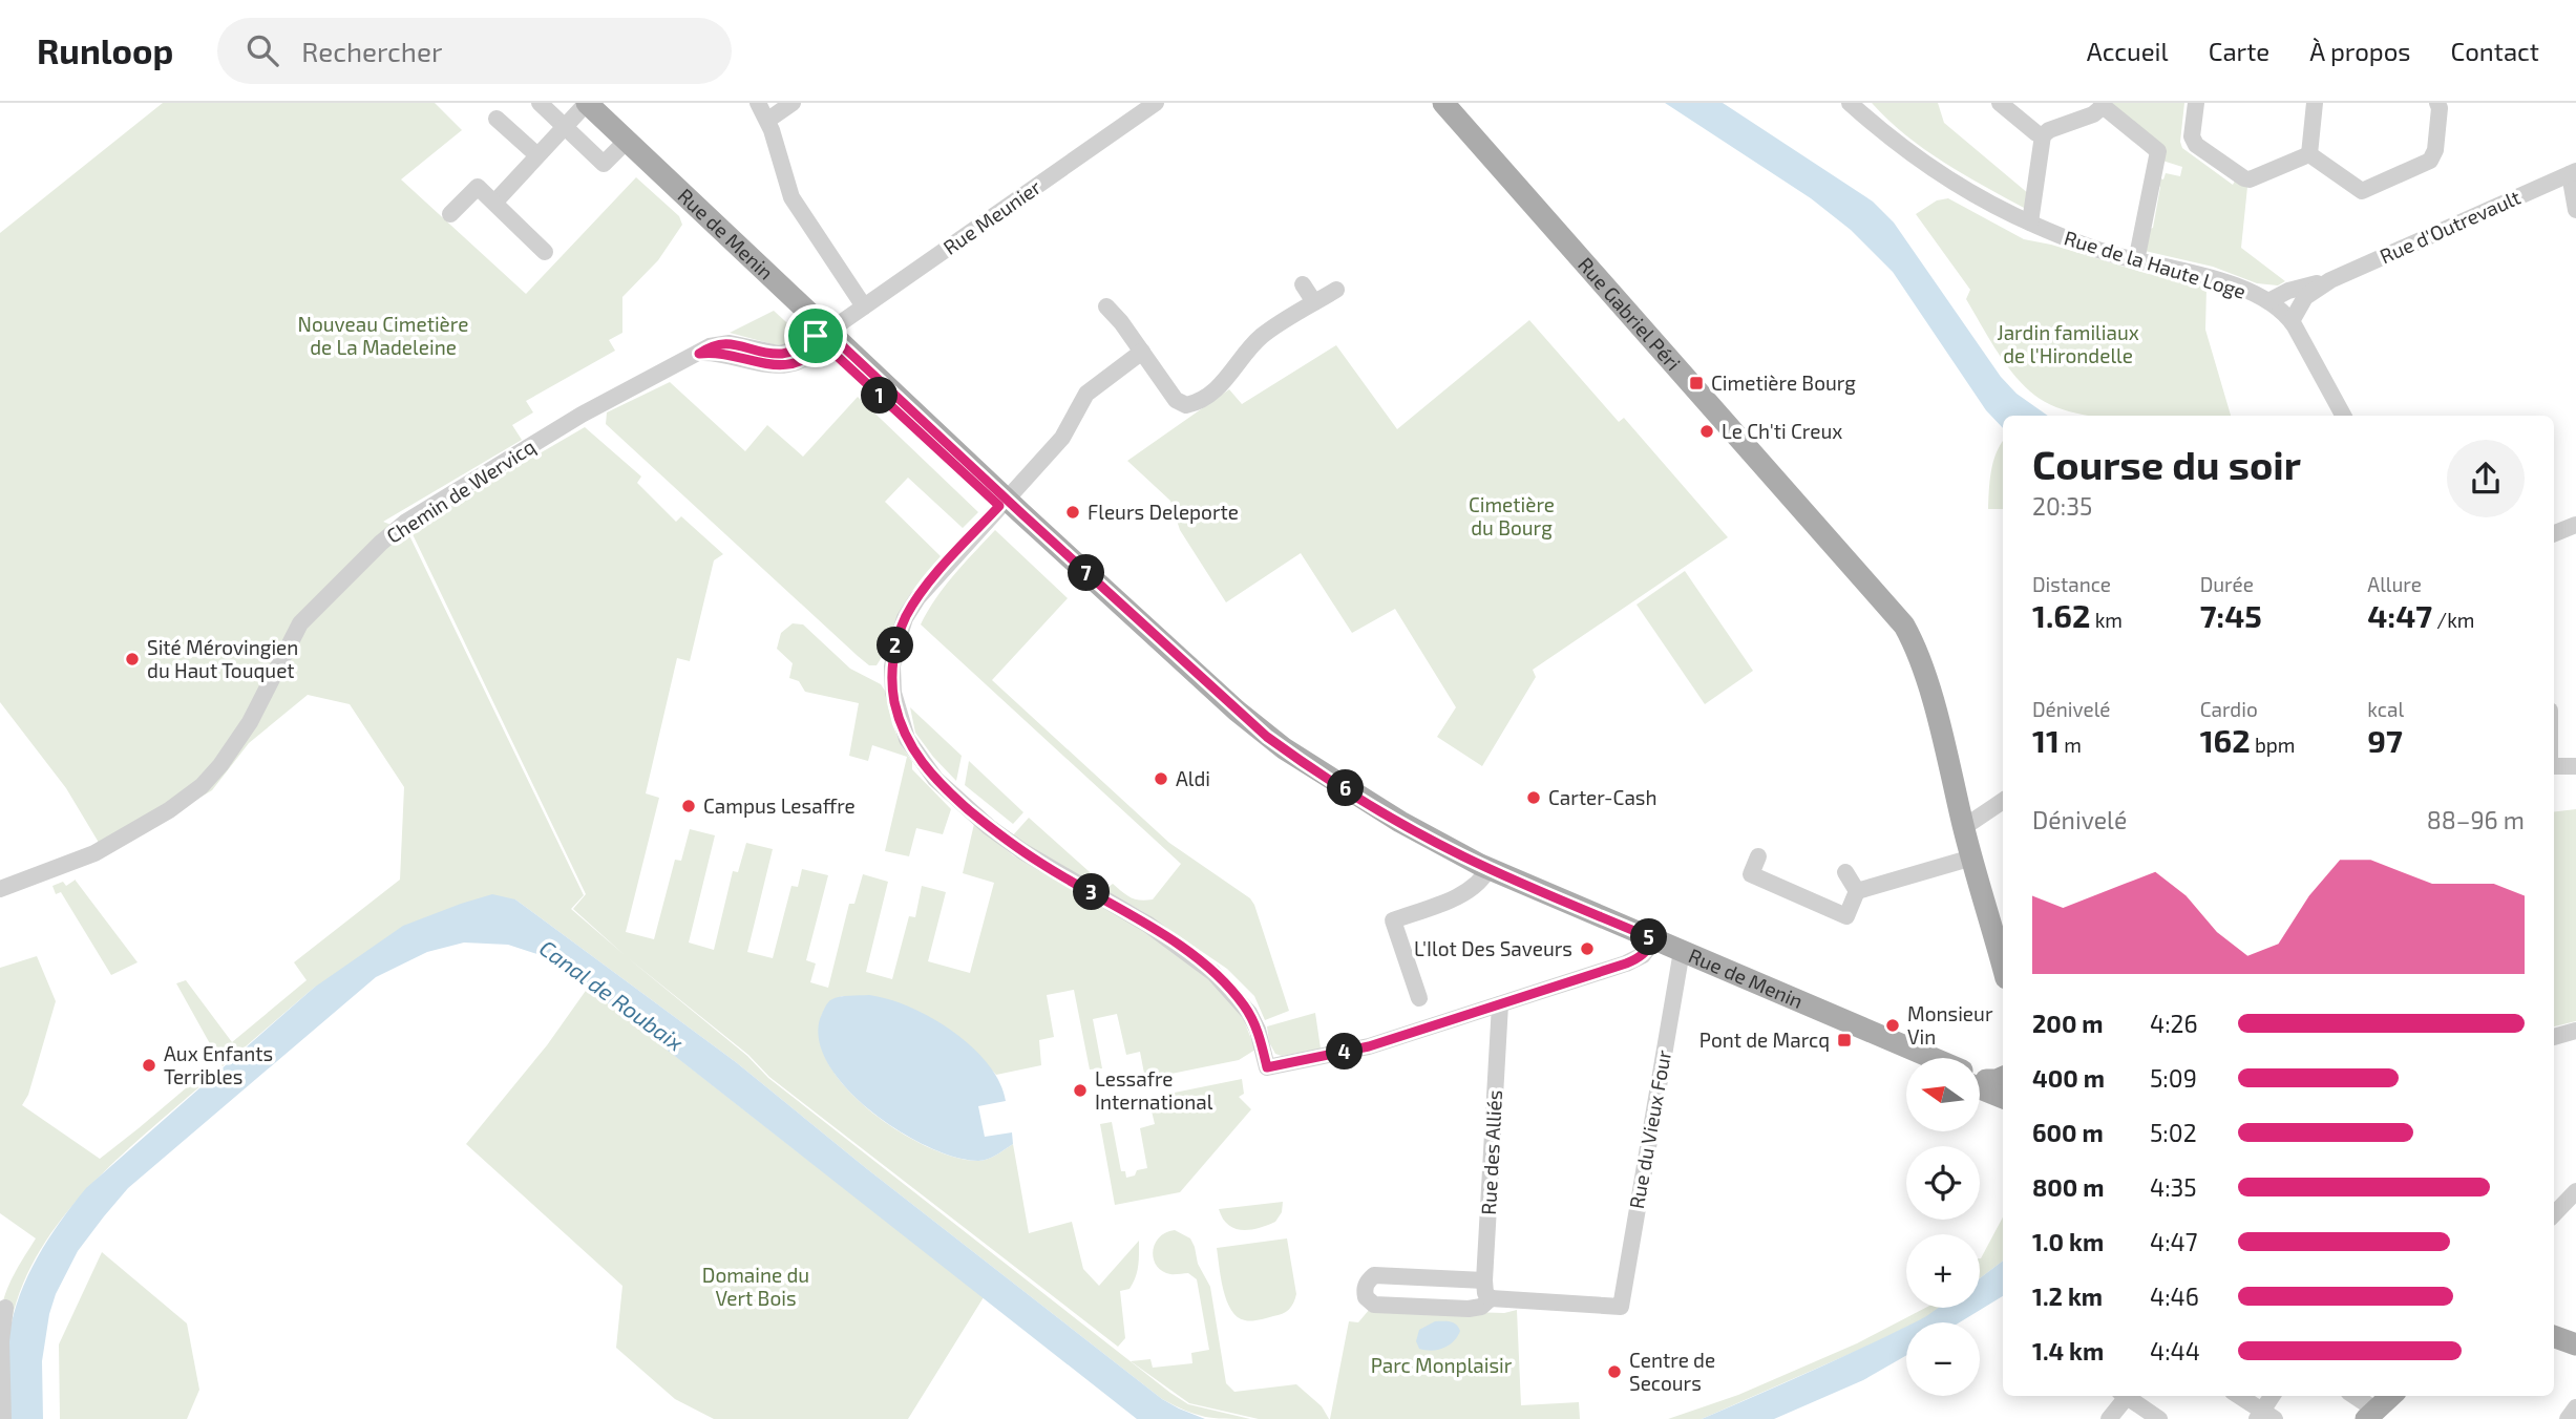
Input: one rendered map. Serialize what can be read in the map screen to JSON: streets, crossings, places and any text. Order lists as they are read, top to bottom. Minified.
{"streets":{"main road":["Rue de Menin","Rue Gabriel Péri"],"street":["Rue Meunier","Rue d'Outrevault","Rue de la Haute Loge","Chemin de Wervicq","Rue du Vieux Four","Rue des Alliés"]},"crossings":[["Rue Meunier","Rue de Menin"],["Rue Meunier","Chemin de Wervicq"],["Rue d'Outrevault","Rue de la Haute Loge"],["Rue de Menin","Chemin de Wervicq"],["Rue de Menin","Rue du Vieux Four"],["Rue du Vieux Four","Rue des Alliés"]],"water":["Canal de Roubaix"],"parks":["Nouveau Cimetière de La Madeleine","Jardin familiaux de l'Hirondelle","Cimetière du Bourg","Domaine du Vert Bois","Parc Monplaisir"],"places":{"transit":["Cimetière Bourg","Pont de Marcq"],"other":["Le Ch'ti Creux","Fleurs Deleporte","Sité Mérovingien du Haut Touquet","Aldi","Carter-Cash","Campus Lesaffre","L'Ilot Des Saveurs","Monsieur Vin","Aux Enfants Terribles","Lessafre International","Centre de Secours"]},"north":"left","page":{"header":"Runloop","search":"Rechercher","nav":["Accueil","Carte","À propos","Contact"],"pins":["1","7","2","6","3","5","4"],"heading":["Course du soir","20:35"],"stats":[["Distance","1.62 km"],["Durée","7:45"],["Allure","4:47 /km"],["Dénivelé","11 m"],["Cardio","162 bpm"],["kcal","97"]],"chart":["Dénivelé","88–96 m"],"list":[{"name":"200 m","note":"4:26"},{"name":"400 m","note":"5:09"},{"name":"600 m","note":"5:02"},{"name":"800 m","note":"4:35"},{"name":"1.0 km","note":"4:47"},{"name":"1.2 km","note":"4:46"},{"name":"1.4 km","note":"4:44"}],"map_buttons":["+","−"]}}
